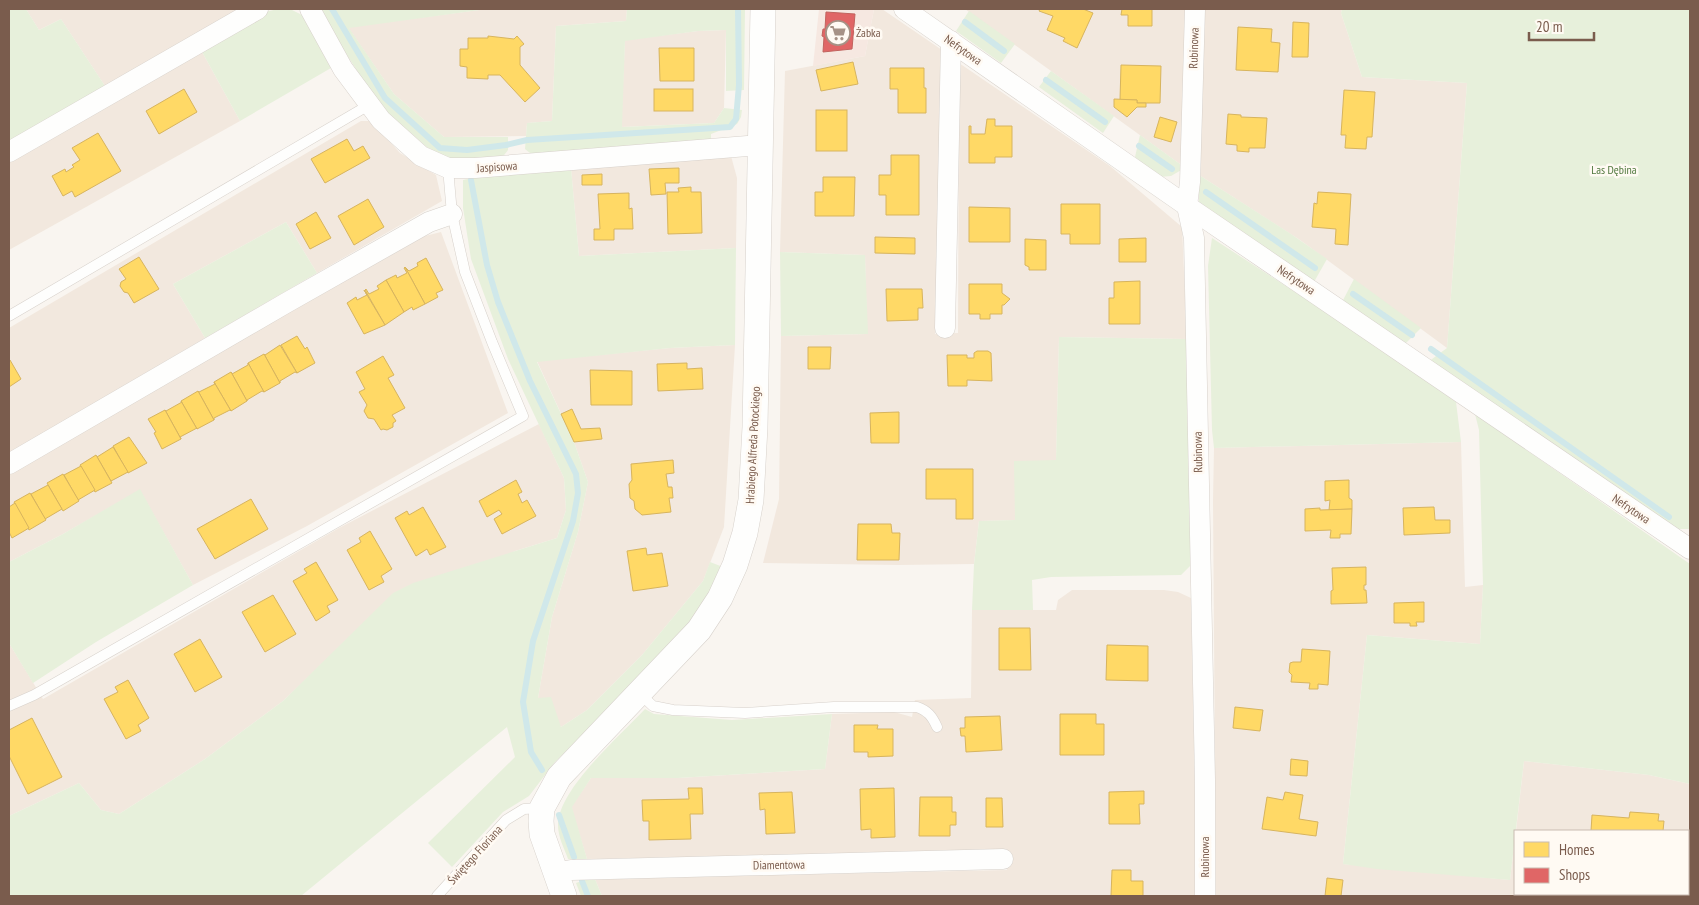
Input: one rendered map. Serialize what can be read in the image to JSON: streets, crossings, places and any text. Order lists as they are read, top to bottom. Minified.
{"streets":{"street":["Rubinowa","Nefrytowa","Jaspisowa","Hrabiego Alfreda Potockiego","Diamentowa"],"lane":["Świętego Floriana"]},"crossings":[["Rubinowa","Nefrytowa"],["Jaspisowa","Hrabiego Alfreda Potockiego"],["Hrabiego Alfreda Potockiego","Świętego Floriana"],["Hrabiego Alfreda Potockiego","Diamentowa"]],"parks":["Las Dębina"],"places":{"supermarket":["Żabka"]},"legend":["Homes","Shops"],"scale_bar":"20 m"}
